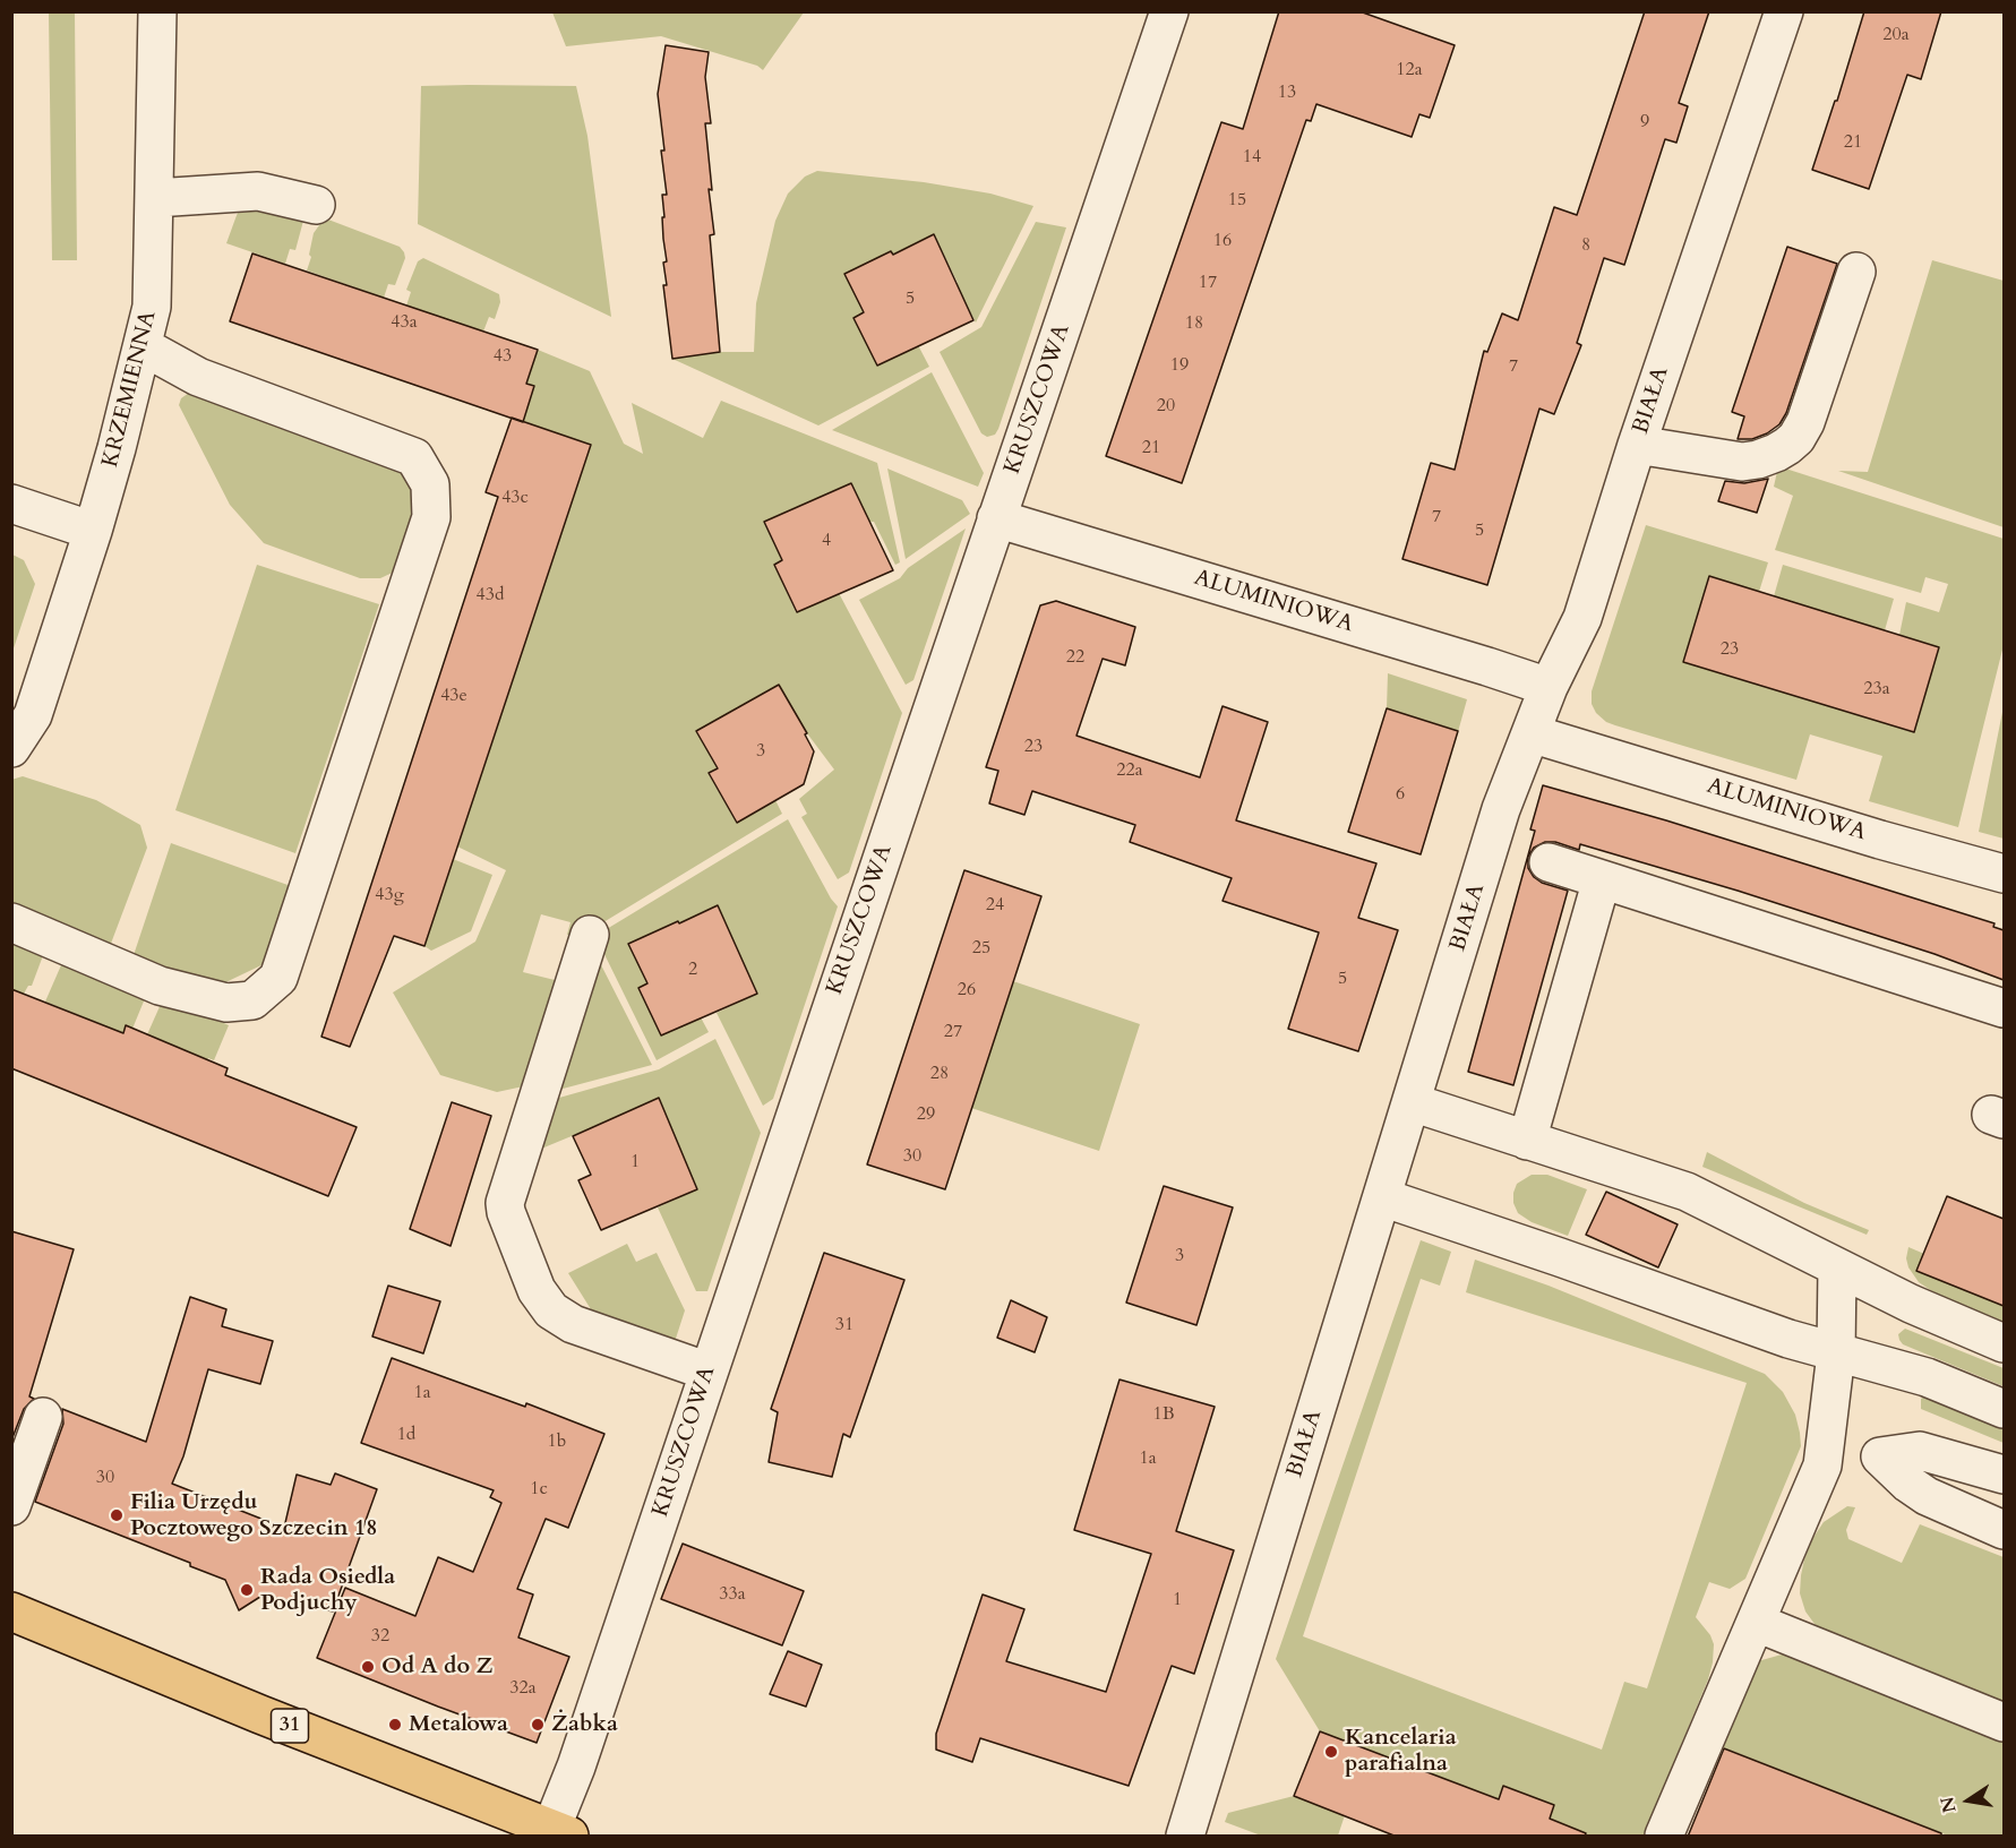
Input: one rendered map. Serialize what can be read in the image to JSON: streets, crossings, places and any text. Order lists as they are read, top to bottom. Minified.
{"streets":{"main road":["31"],"street":["KRZEMIENNA","KRUSZCOWA","BIAŁA","ALUMINIOWA"]},"crossings":[["KRUSZCOWA","ALUMINIOWA"],["KRUSZCOWA","31"],["BIAŁA","ALUMINIOWA"]],"places":["Filia Urzędu Pocztowego Szczecin 18","Rada Osiedla Podjuchy","Od A do Z","Metalowa","Żabka","Kancelaria parafialna"],"house_numbers":["20a","12a","13","9","21","14","15","16","8","17","5","43a","18","43","19","7","20","21","43c","7","5","4","43d","23","22","23a","43e","23","3","22a","6","43g","24","25","2","5","26","27","28","29","30","1","3","31","1a","1B","1d","1b","1a","30","1c","33a","1","32","32a"],"north":"left"}
